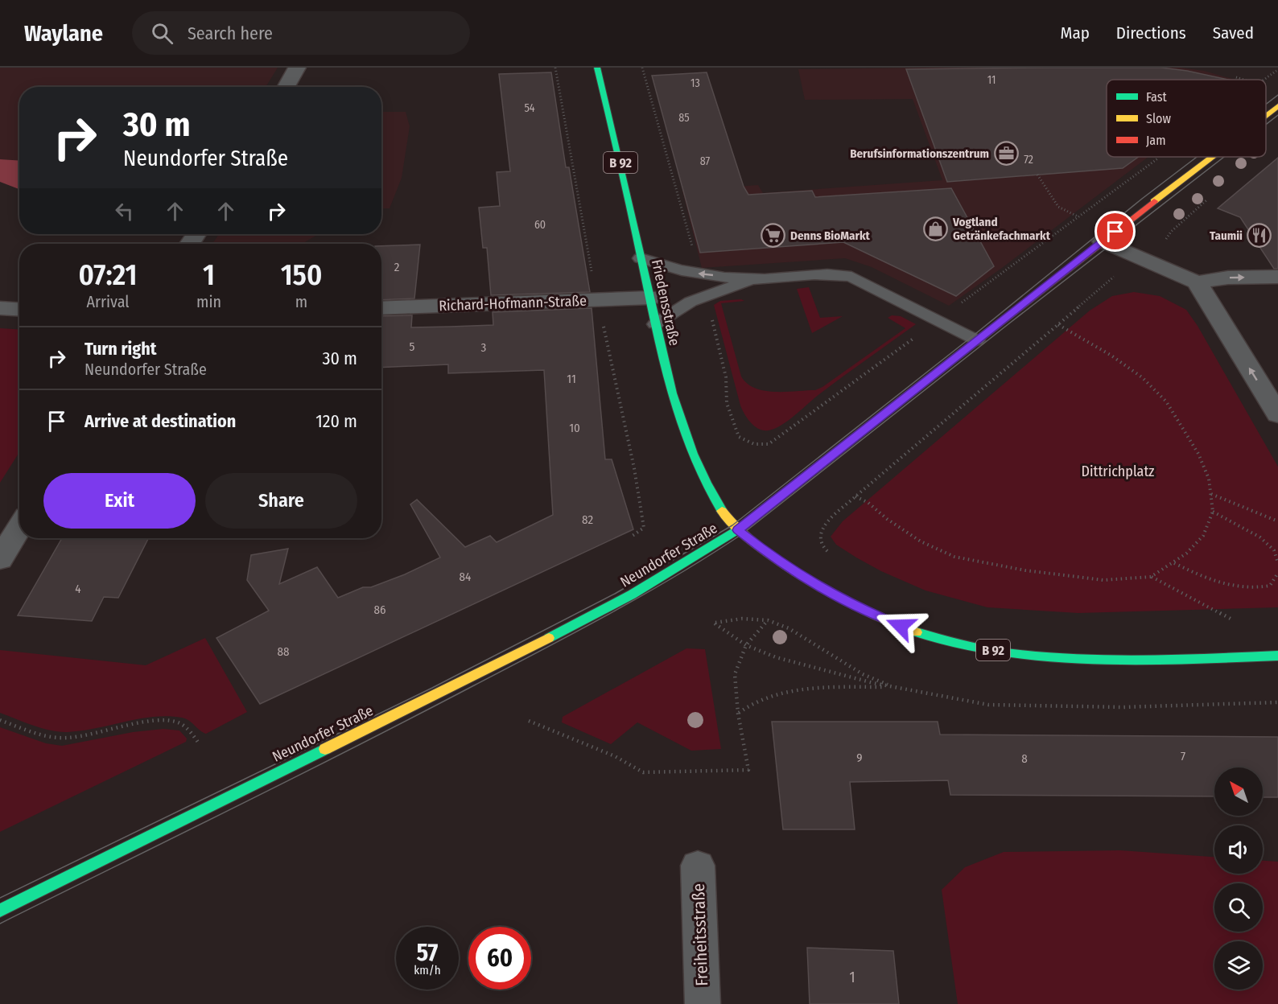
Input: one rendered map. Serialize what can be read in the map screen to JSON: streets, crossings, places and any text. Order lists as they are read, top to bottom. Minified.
{"streets":{"street":["B 92","Friedensstraße","Richard-Hofmann-Straße","Neundorfer Straße","Freiheitsstraße"]},"crossings":[["B 92","Friedensstraße"],["B 92","Neundorfer Straße"],["Friedensstraße","Richard-Hofmann-Straße"],["Friedensstraße","Neundorfer Straße"]],"parks":["Dittrichplatz"],"places":{"office":["Berufsinformationszentrum"],"shop":["Vogtland Getränkefachmarkt"],"supermarket":["Denns BioMarkt"],"restaurant":["Taumii"]},"house_numbers":["11","13","54","85","72","87","60","2","5","3","11","10","82","84","4","86","88","7","9","8","1"],"legend":["Fast","Slow","Jam"],"north":"top left","page":{"header":"Waylane","search":"Search here","nav":["Map","Directions","Saved"],"turn":["30 m","Neundorfer Straße"],"eta":["07:21","Arrival","1","min","150","m"],"list":[{"name":"Turn right","note":"Neundorfer Straße","value":"30 m"},{"name":"Arrive at destination","value":"120 m"}],"buttons":["Exit","Share"],"speed":"57 km/h","limit":"60"}}
